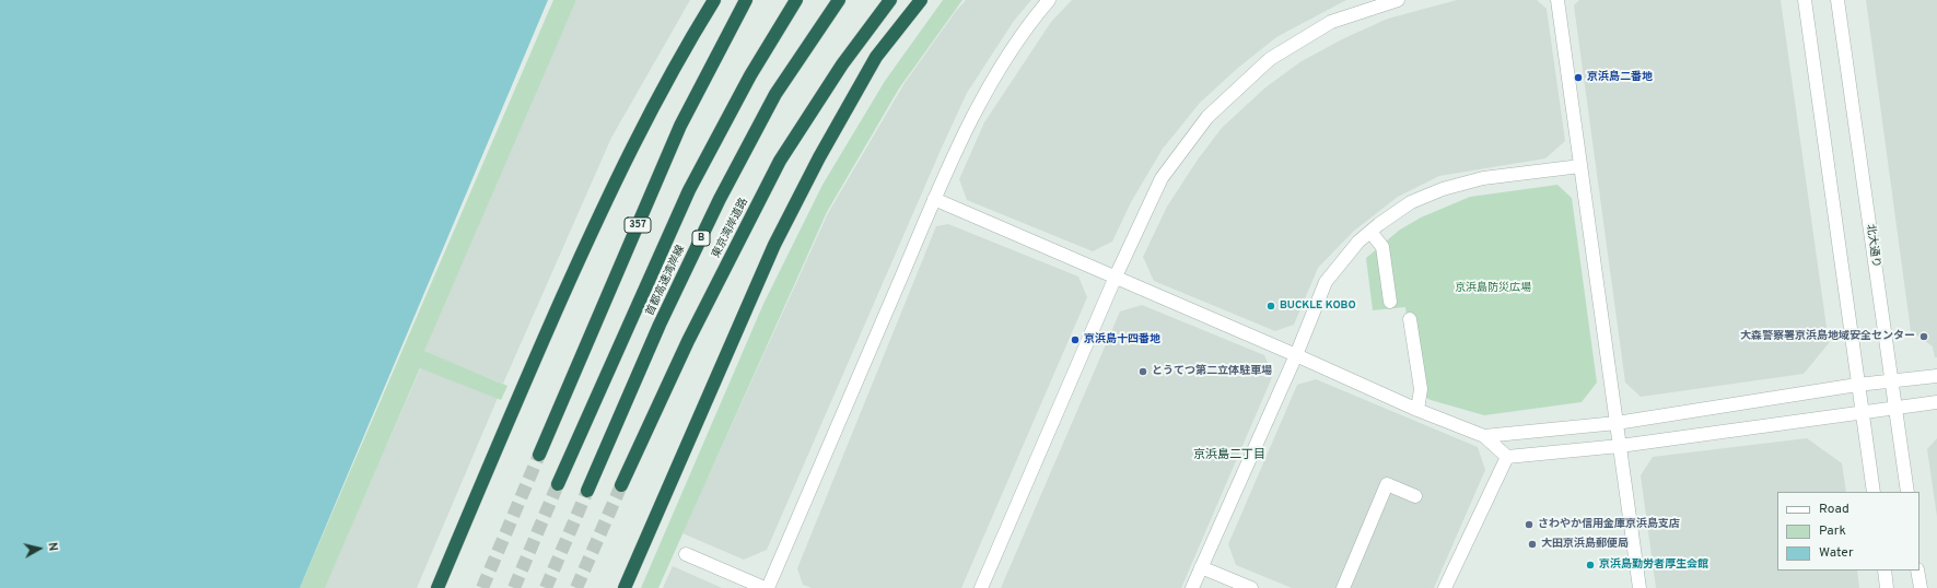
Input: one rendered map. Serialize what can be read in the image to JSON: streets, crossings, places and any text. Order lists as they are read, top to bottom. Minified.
{"streets":{"highway":["357","東京湾岸道路","B","首都高速湾岸線"],"street":["北大通り"]},"districts":["京浜島二丁目"],"parks":["京浜島防災広場"],"places":["京浜島二番地","BUCKLE KOBO","大森警察署京浜島地域安全センター","京浜島十四番地","とうてつ第二立体駐車場","さわやか信用金庫京浜島支店","大田京浜島郵便局","京浜島勤労者厚生会館"],"legend":["Road","Park","Water"],"north":"right"}
